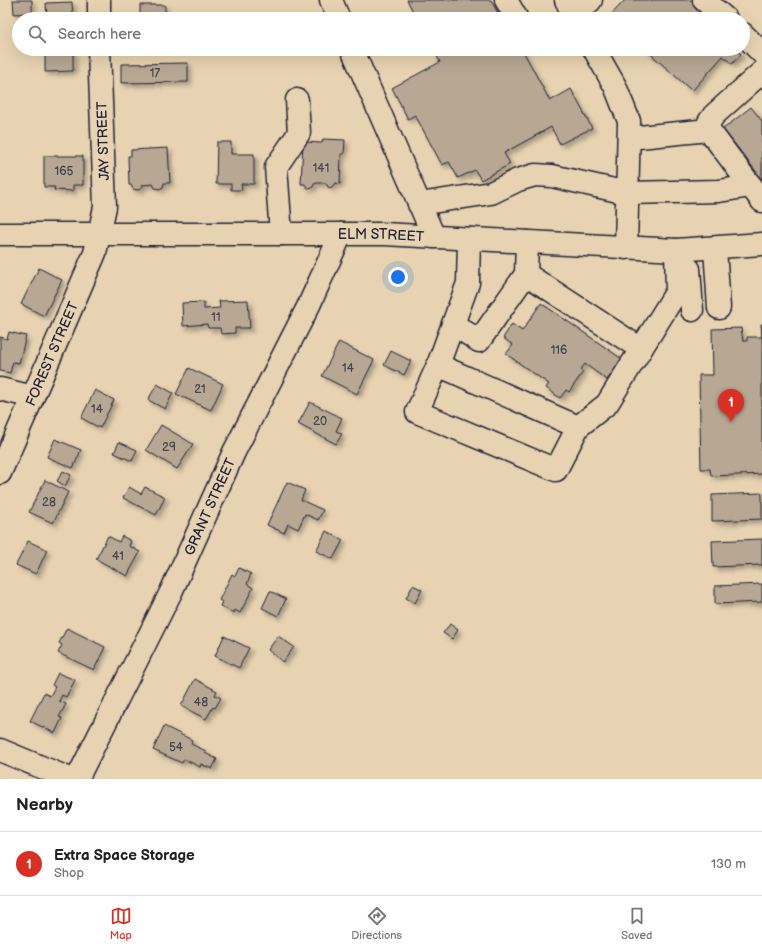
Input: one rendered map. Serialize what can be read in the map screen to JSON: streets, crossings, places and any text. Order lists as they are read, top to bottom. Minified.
{"streets":{"street":["JAY STREET","ELM STREET","FOREST STREET","GRANT STREET"]},"crossings":[["JAY STREET","ELM STREET"],["JAY STREET","FOREST STREET"],["ELM STREET","FOREST STREET"],["ELM STREET","GRANT STREET"]],"house_numbers":["17","141","165","11","116","14","21","14","20","29","28","41","48","54"],"page":{"search":"Search here","pins":"1","heading":"Nearby","list":[{"mark":"1","name":"Extra Space Storage","note":"Shop","value":"130 m"}],"nav":["Map","Directions","Saved"]}}
